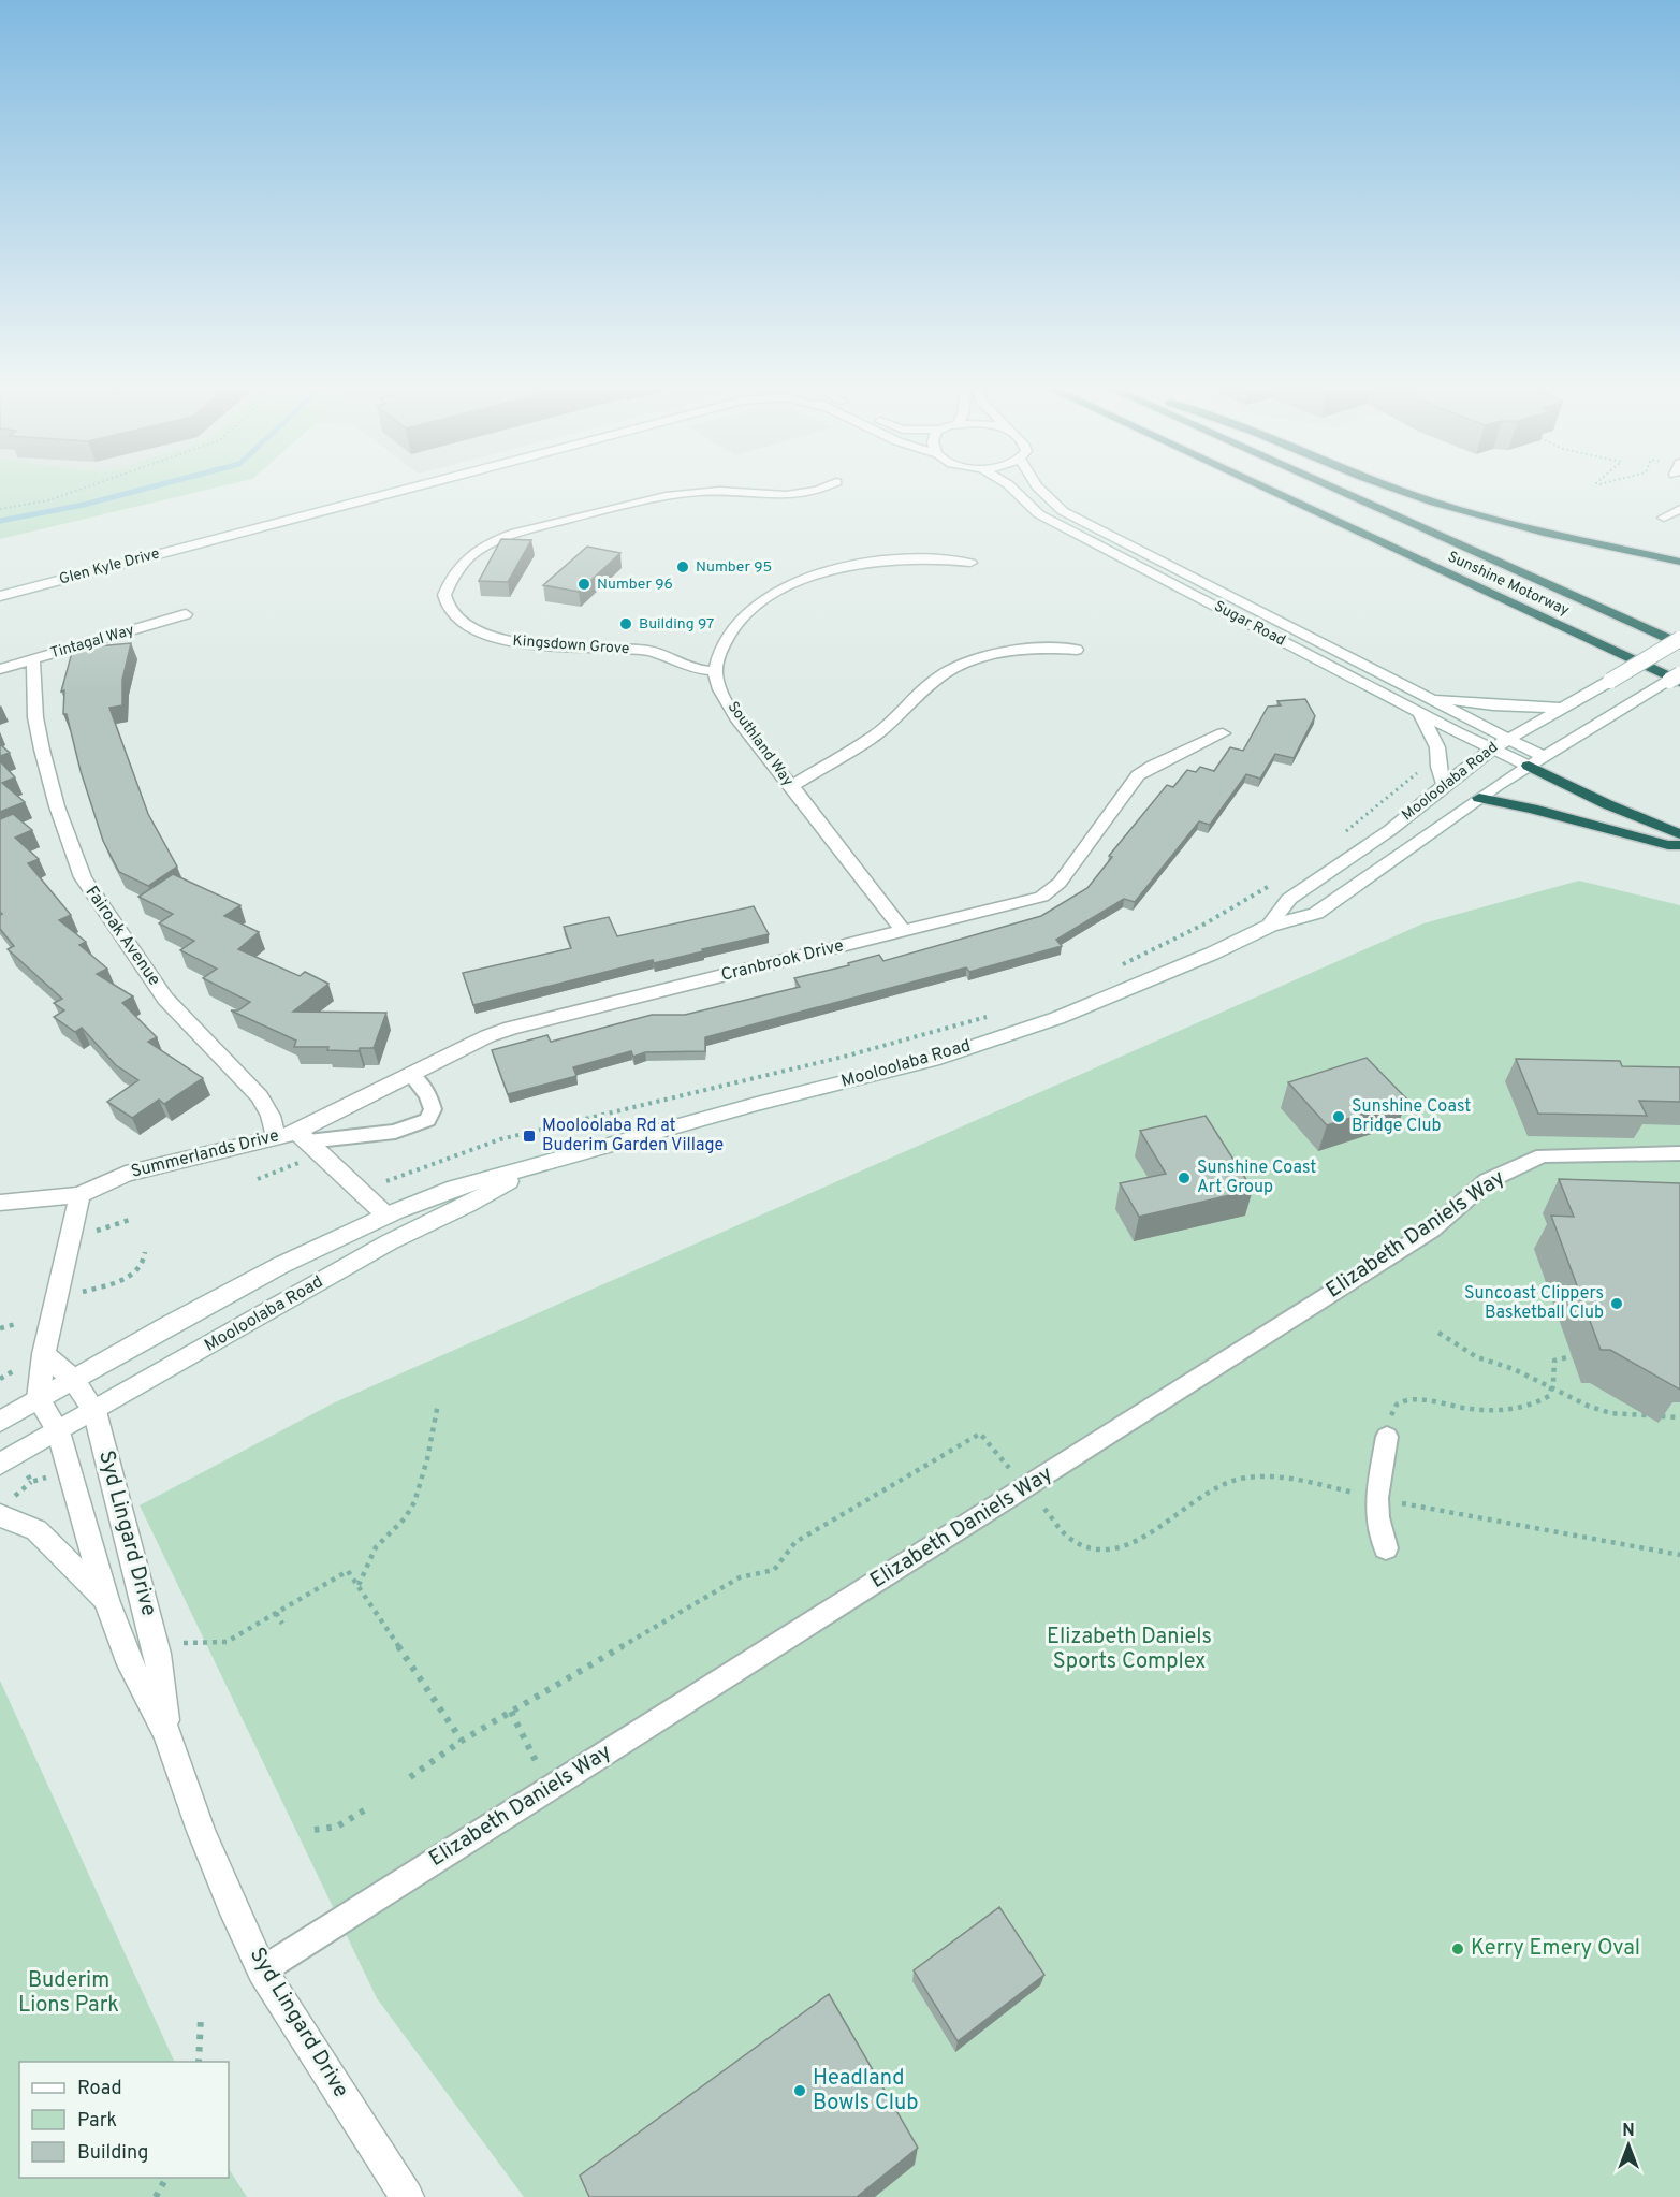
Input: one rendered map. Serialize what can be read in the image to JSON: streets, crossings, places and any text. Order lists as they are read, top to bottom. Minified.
{"streets":{"highway":["Sunshine Motorway"],"street":["Glen Kyle Drive","Sugar Road","Tintagal Way","Kingsdown Grove","Southland Way","Mooloolaba Road","Fairoak Avenue","Cranbrook Drive","Summerlands Drive","Syd Lingard Drive"],"lane":["Elizabeth Daniels Way"]},"crossings":[["Sugar Road","Mooloolaba Road"],["Tintagal Way","Fairoak Avenue"],["Kingsdown Grove","Southland Way"],["Southland Way","Cranbrook Drive"],["Mooloolaba Road","Syd Lingard Drive"],["Fairoak Avenue","Summerlands Drive"],["Cranbrook Drive","Summerlands Drive"],["Elizabeth Daniels Way","Syd Lingard Drive"]],"parks":["Elizabeth Daniels Sports Complex","Buderim Lions Park"],"places":{"other":["Number 95","Number 96","Building 97","Sunshine Coast Bridge Club","Sunshine Coast Art Group","Suncoast Clippers Basketball Club","Kerry Emery Oval","Headland Bowls Club"],"transit":["Mooloolaba Rd at Buderim Garden Village"]},"legend":["Road","Park","Building"],"north":"top"}
